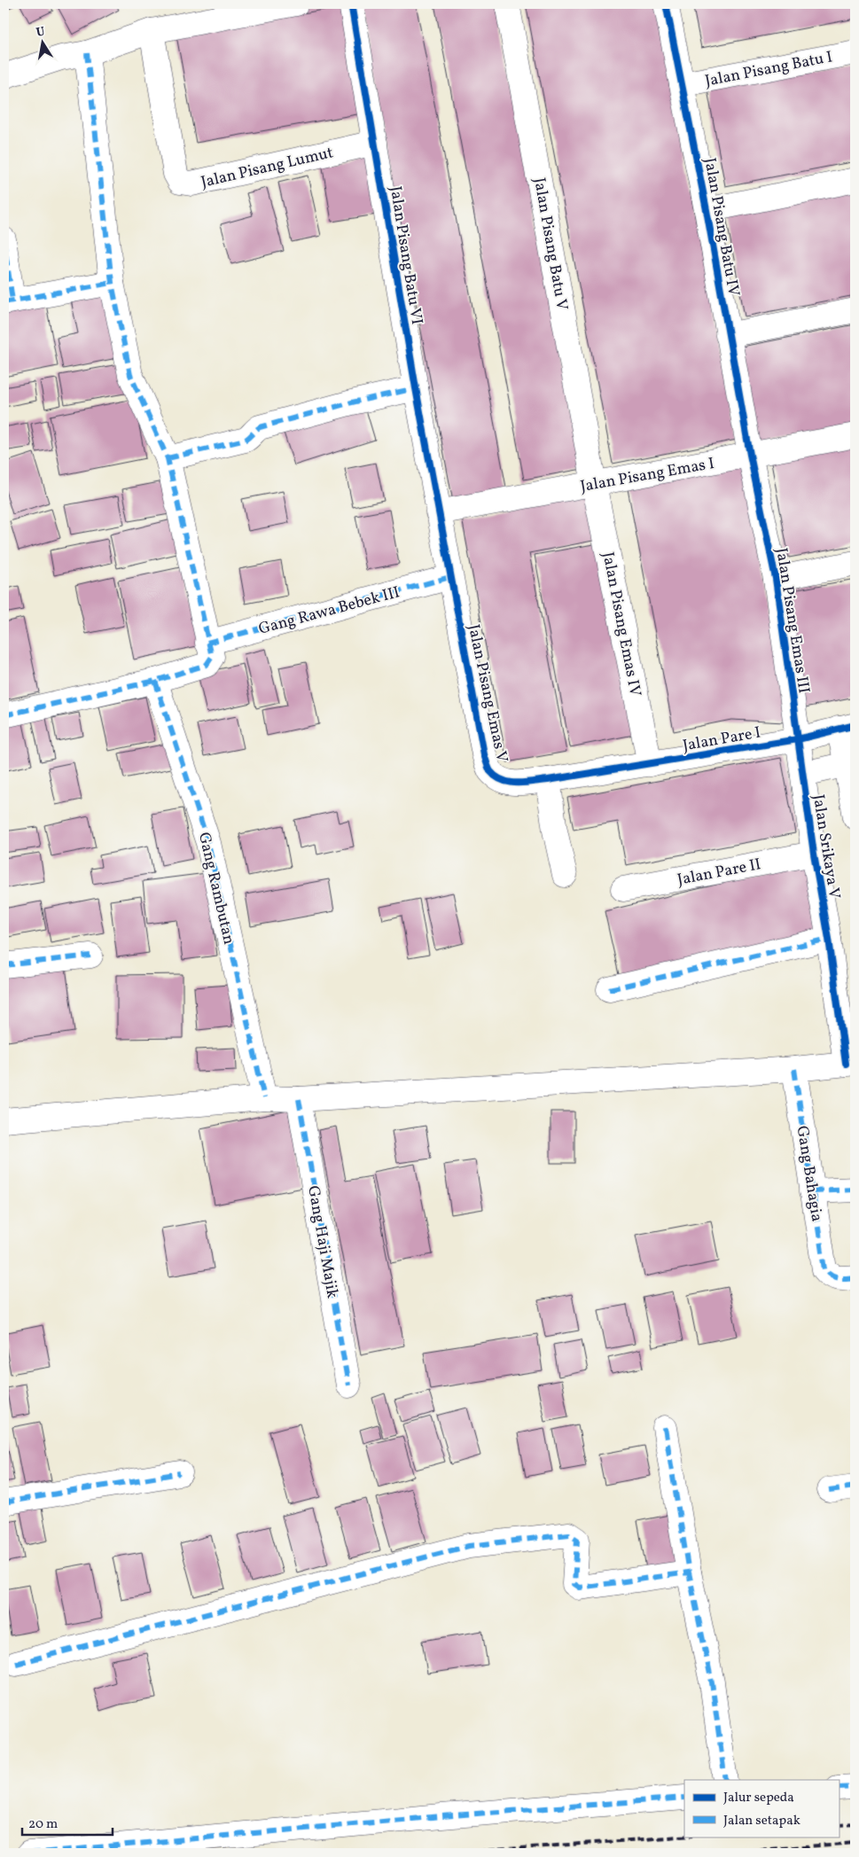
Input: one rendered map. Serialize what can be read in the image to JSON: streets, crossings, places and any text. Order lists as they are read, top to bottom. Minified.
{"streets":{"street":["Jalan Pisang Batu I","Jalan Pisang Lumut","Jalan Pisang Batu IV","Jalan Pisang Batu V","Jalan Pisang Batu VI","Jalan Pisang Emas I","Gang Rawa Bebek III","Jalan Pisang Emas III","Jalan Pisang Emas IV","Jalan Pisang Emas V","Jalan Pare I","Jalan Srikaya V","Jalan Pare II","Gang Rambutan","Gang Bahagia","Gang Haji Majik"]},"crossings":[["Jalan Pisang Batu I","Jalan Pisang Batu IV"],["Jalan Pisang Lumut","Jalan Pisang Batu VI"],["Jalan Pisang Batu IV","Jalan Pisang Emas I"],["Jalan Pisang Batu IV","Jalan Pisang Emas III"],["Jalan Pisang Batu V","Jalan Pisang Emas I"],["Jalan Pisang Batu V","Jalan Pisang Emas IV"],["Jalan Pisang Batu VI","Jalan Pisang Emas I"],["Jalan Pisang Batu VI","Jalan Pisang Emas V"],["Jalan Pisang Emas I","Jalan Pisang Emas III"],["Jalan Pisang Emas I","Jalan Pisang Emas IV"],["Jalan Pisang Emas I","Jalan Pisang Emas V"],["Gang Rawa Bebek III","Jalan Pisang Emas V"],["Jalan Pisang Emas III","Jalan Pare I"],["Jalan Pisang Emas III","Jalan Srikaya V"],["Jalan Pisang Emas IV","Jalan Pisang Emas V"],["Jalan Pisang Emas IV","Jalan Pare I"],["Jalan Pisang Emas V","Jalan Pare I"],["Jalan Pare I","Jalan Srikaya V"],["Jalan Srikaya V","Jalan Pare II"]],"legend":["Jalur sepeda","Jalan setapak"],"scale_bar":"20 m","north":"top"}
